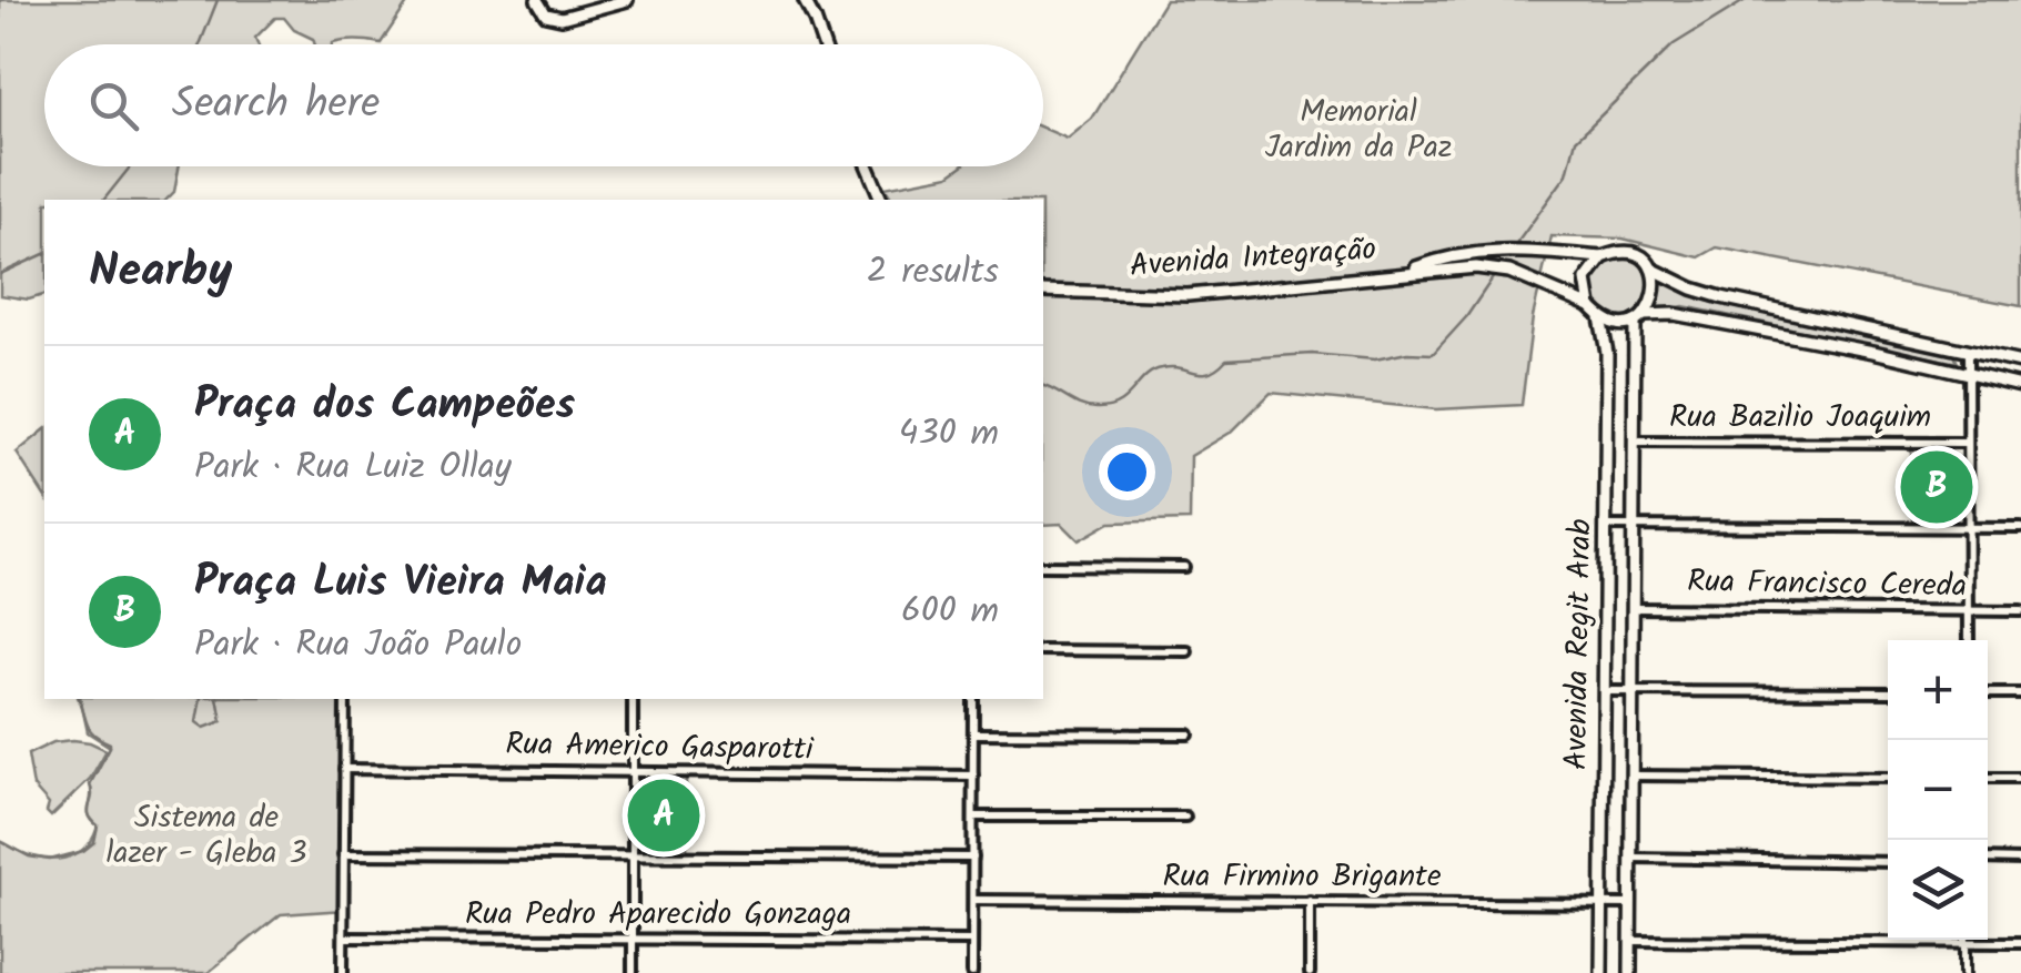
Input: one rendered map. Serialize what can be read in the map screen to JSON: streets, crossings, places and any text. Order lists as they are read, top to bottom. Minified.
{"streets":{"main road":["Avenida Integração","Avenida Regit Arab"],"street":["Rua Bazilio Joaquim","Rua Francisco Cereda","Rua Americo Gasparotti","Rua Firmino Brigante","Rua Pedro Aparecido Gonzaga"]},"crossings":[["Avenida Integração","Avenida Regit Arab"],["Rua Bazilio Joaquim","Avenida Regit Arab"],["Rua Francisco Cereda","Avenida Regit Arab"],["Avenida Regit Arab","Rua Firmino Brigante"]],"parks":["Memorial Jardim da Paz","Sistema de lazer - Gleba 3"],"page":{"search":"Search here","heading":["Nearby","2 results"],"list":[{"mark":"A","name":"Praça dos Campeões","note":"Park · Rua Luiz Ollay","value":"430 m"},{"mark":"B","name":"Praça Luis Vieira Maia","note":"Park · Rua João Paulo","value":"600 m"}],"pins":["B","A"],"map_buttons":["+","−"]}}
